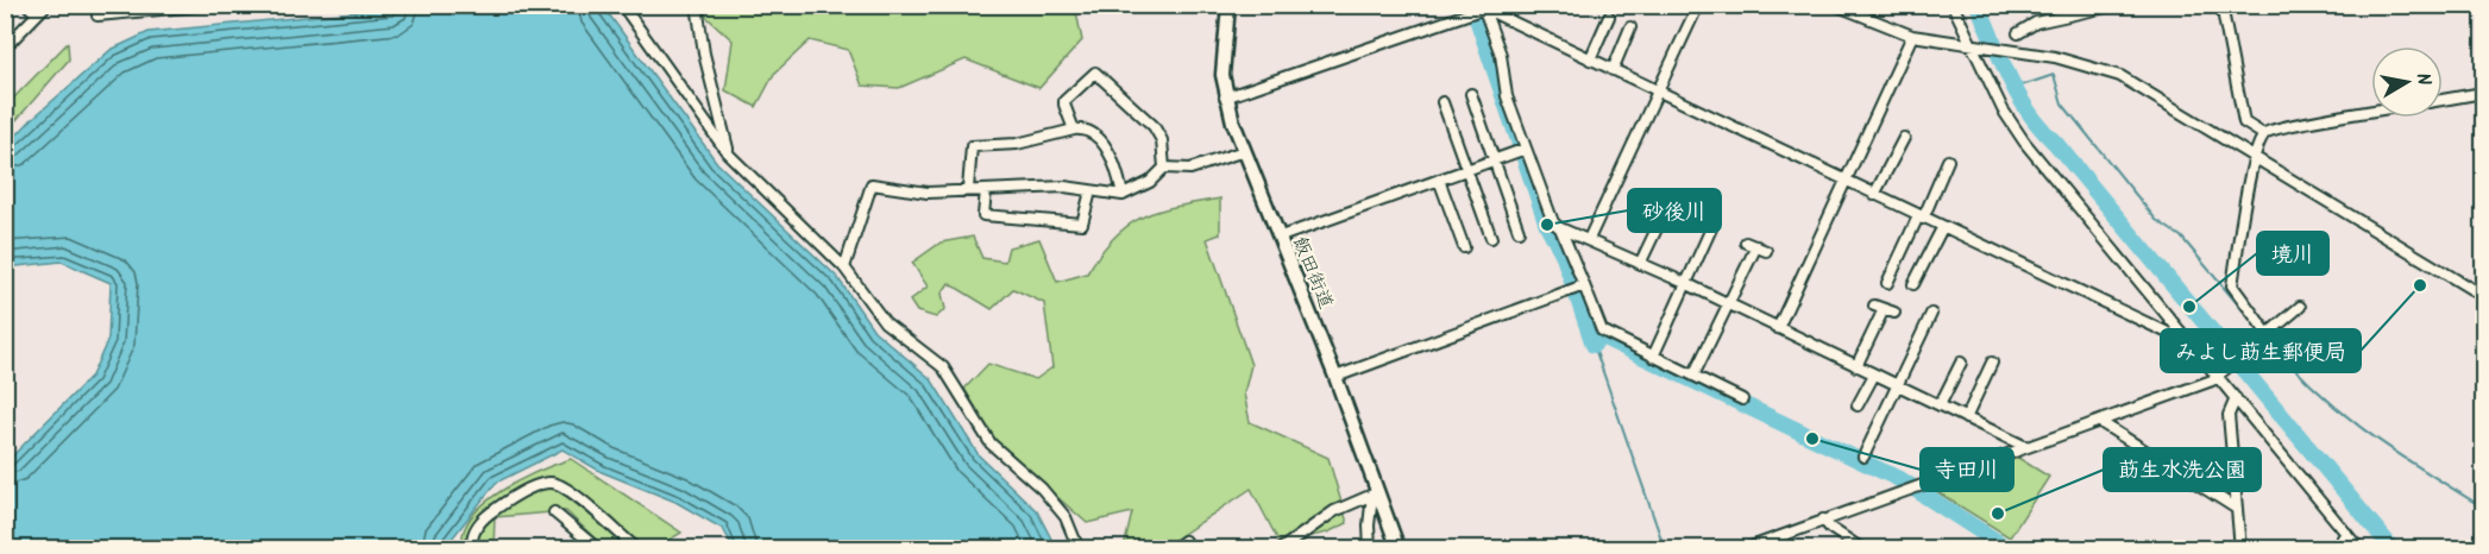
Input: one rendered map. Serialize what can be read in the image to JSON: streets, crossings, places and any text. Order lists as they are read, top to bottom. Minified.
{"streets":{"main road":["飯田街道"]},"places":["砂後川","みよし莇生郵便局","境川","寺田川","莇生水洗公園"],"north":"right"}
